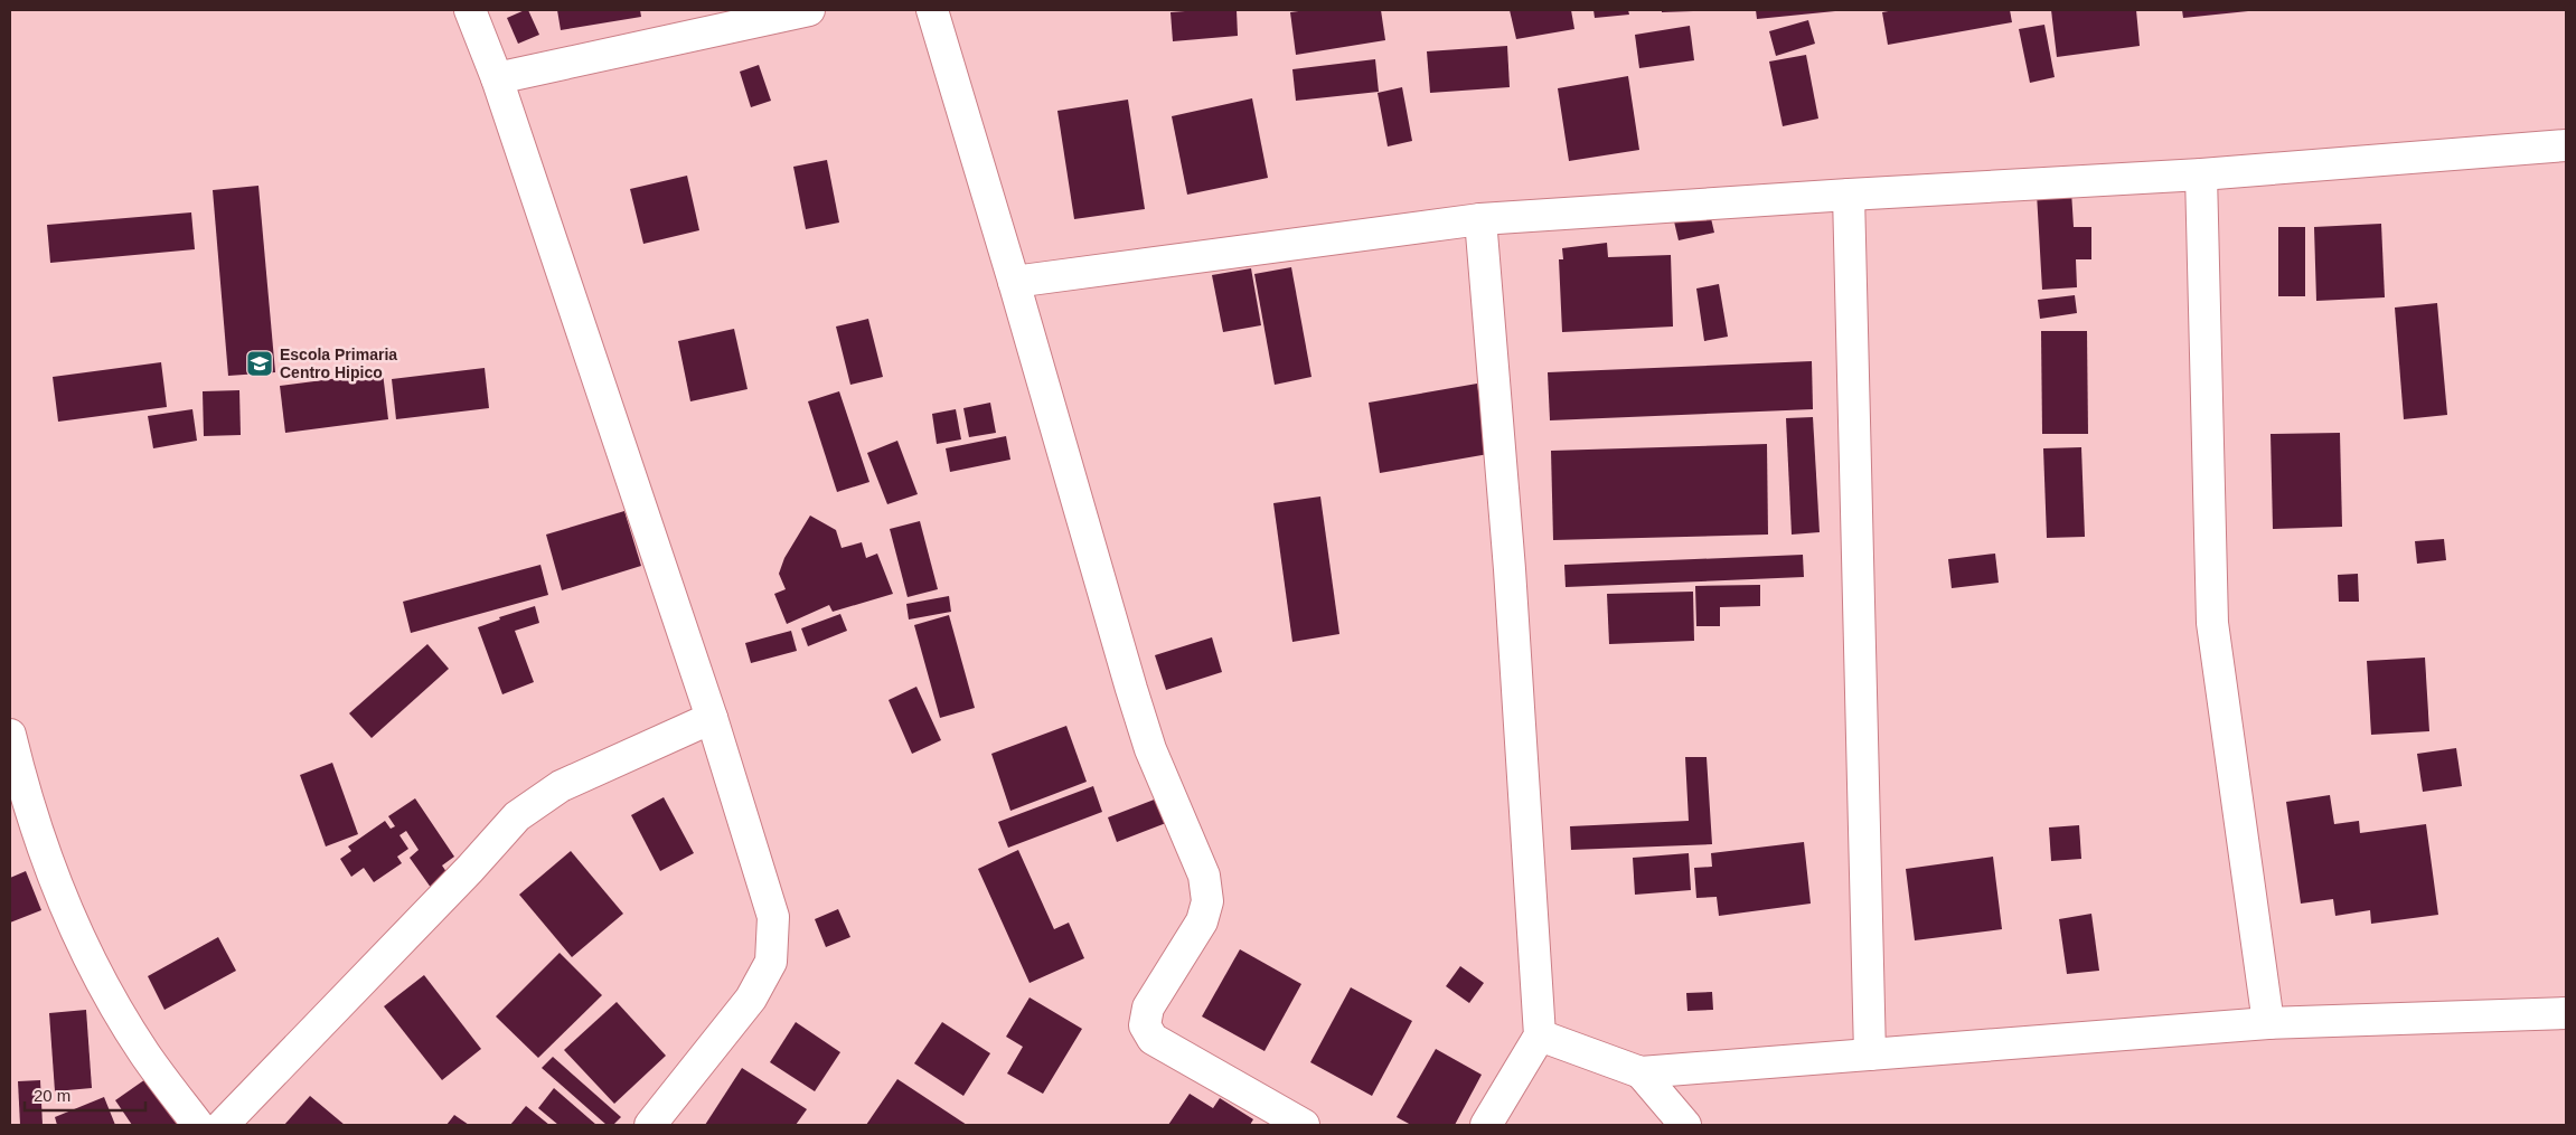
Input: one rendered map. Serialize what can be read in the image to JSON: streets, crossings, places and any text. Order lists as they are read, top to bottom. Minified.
{"places":{"school or university":["Escola Primaria Centro Hipico"]},"scale_bar":"20 m"}
